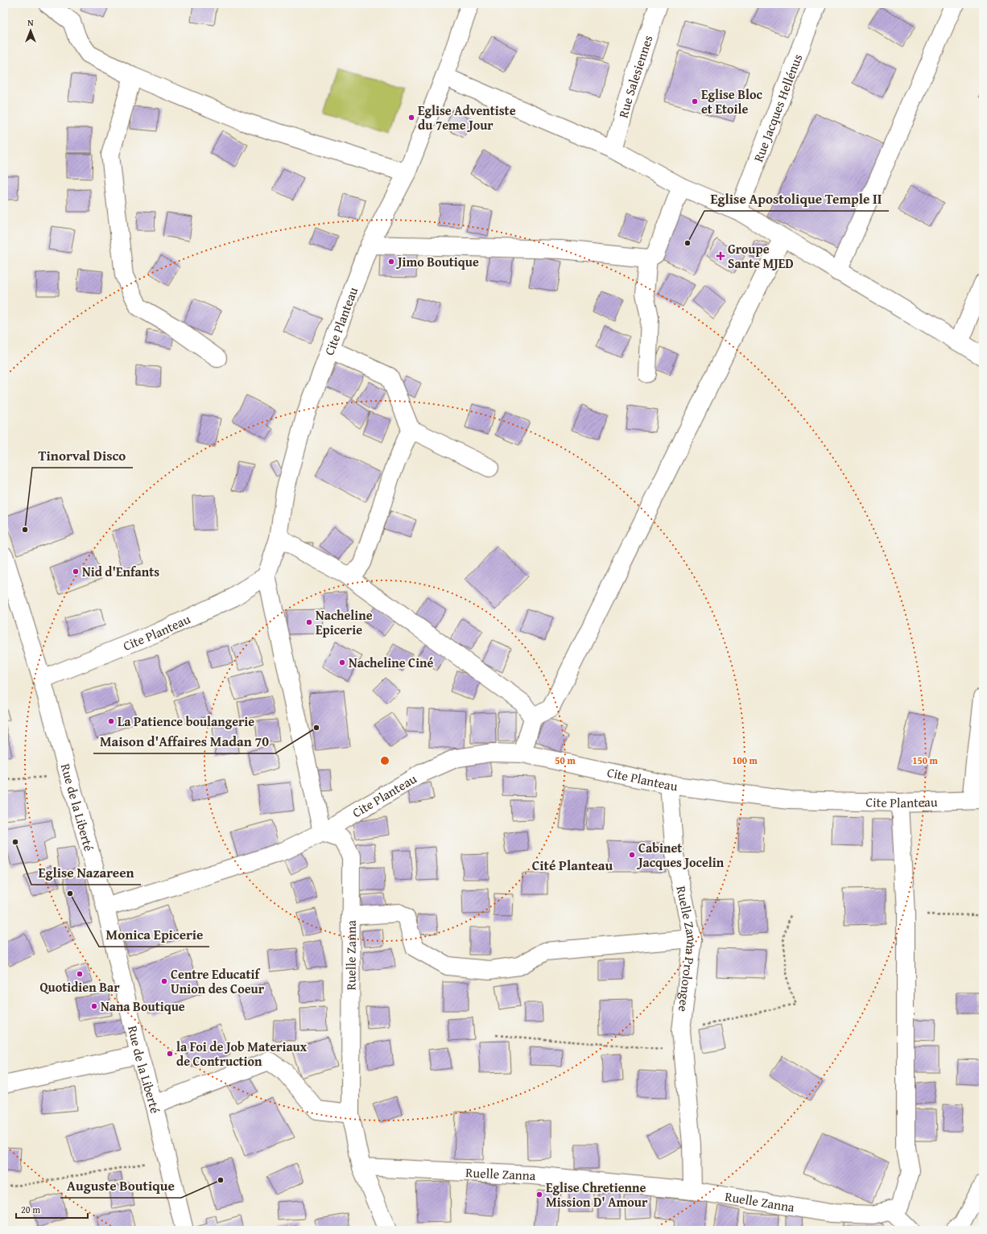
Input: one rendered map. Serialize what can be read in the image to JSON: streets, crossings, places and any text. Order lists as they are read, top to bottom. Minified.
{"streets":{"street":["Rue Salesiennes","Rue Jacques Hellénus","Cite Planteau","Rue de la Liberté","Ruelle Zanna Prolongee","Ruelle Zanna"]},"crossings":[["Cite Planteau","Rue de la Liberté"],["Cite Planteau","Ruelle Zanna Prolongee"],["Cite Planteau","Ruelle Zanna"],["Ruelle Zanna Prolongee","Ruelle Zanna"]],"districts":["Cité Planteau"],"places":{"other":["Eglise Bloc et Etoile","Eglise Adventiste du 7eme Jour","Eglise Apostolique Temple II","Jimo Boutique","Tinorval Disco","Nid d'Enfants","Nacheline Epicerie","Nacheline Ciné","La Patience boulangerie","Maison d'Affaires Madan 70","Eglise Nazareen","Cabinet Jacques Jocelin","Monica Epicerie","Quotidien Bar","Centre Educatif Union des Coeur","Nana Boutique","la Foi de Job Materiaux de Contruction","Auguste Boutique","Eglise Chretienne Mission D' Amour"],"health":["Groupe Sante MJED"]},"scale_bar":"20 m","north":"top","rings":["50 m","100 m","150 m"]}
